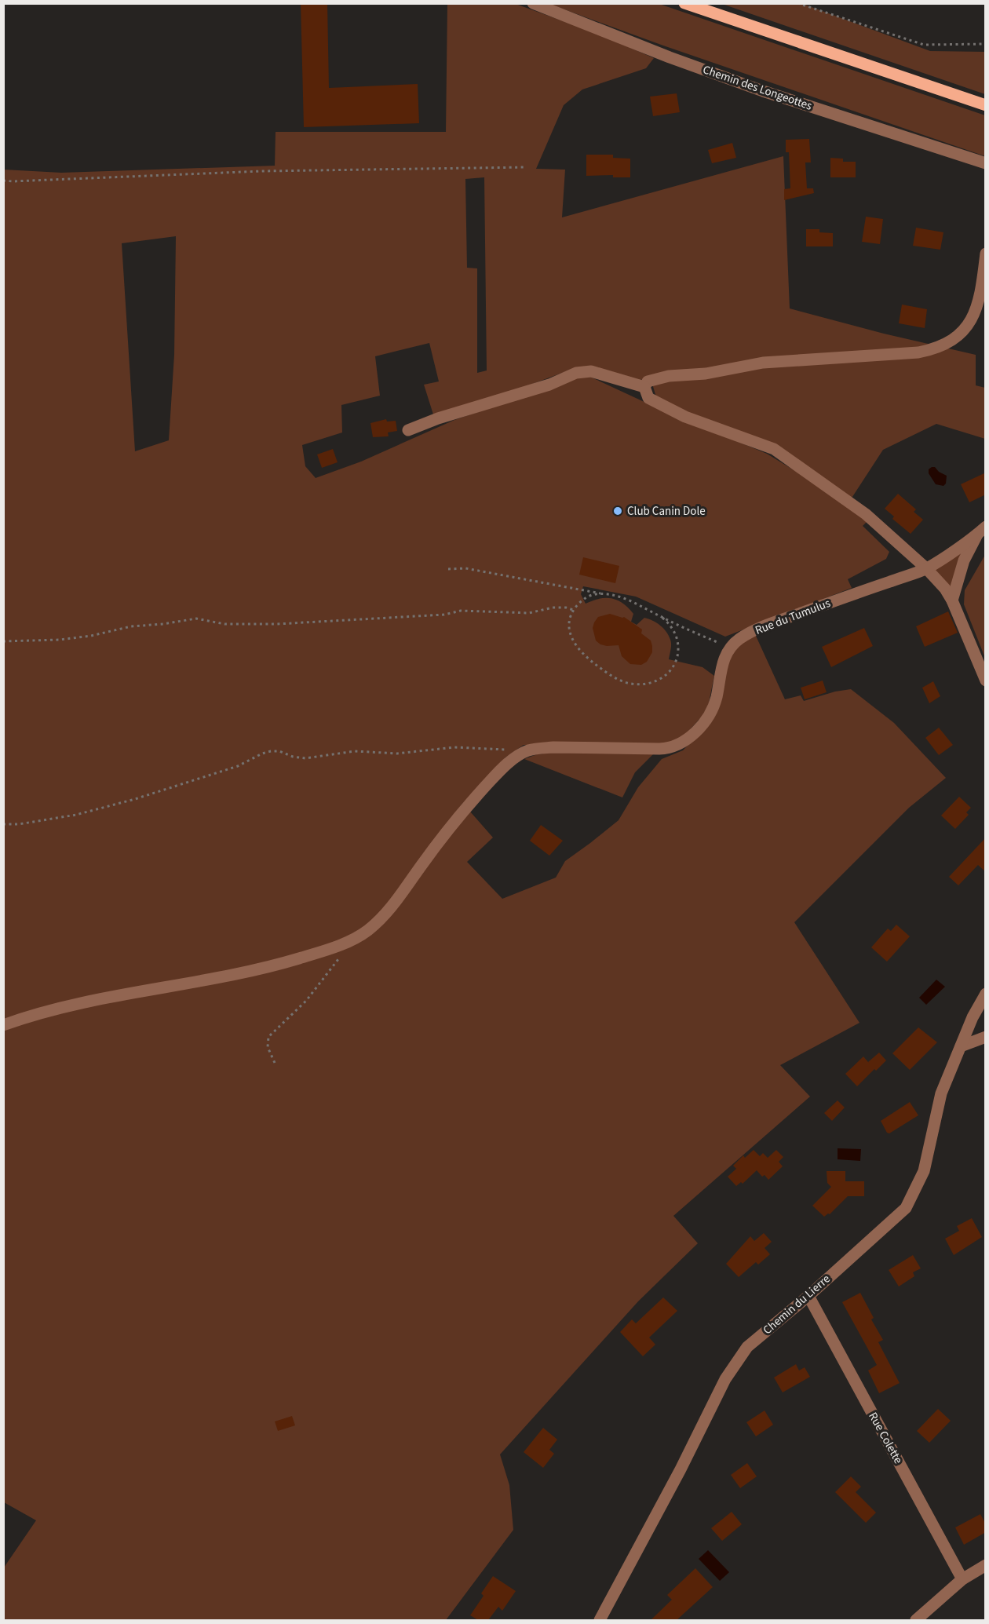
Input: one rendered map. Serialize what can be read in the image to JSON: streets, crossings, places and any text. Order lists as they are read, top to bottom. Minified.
{"streets":{"street":["Chemin des Longeottes","Rue du Tumulus","Chemin du Lierre","Rue Colette"]},"crossings":[["Chemin du Lierre","Rue Colette"]],"places":["Club Canin Dole"]}
